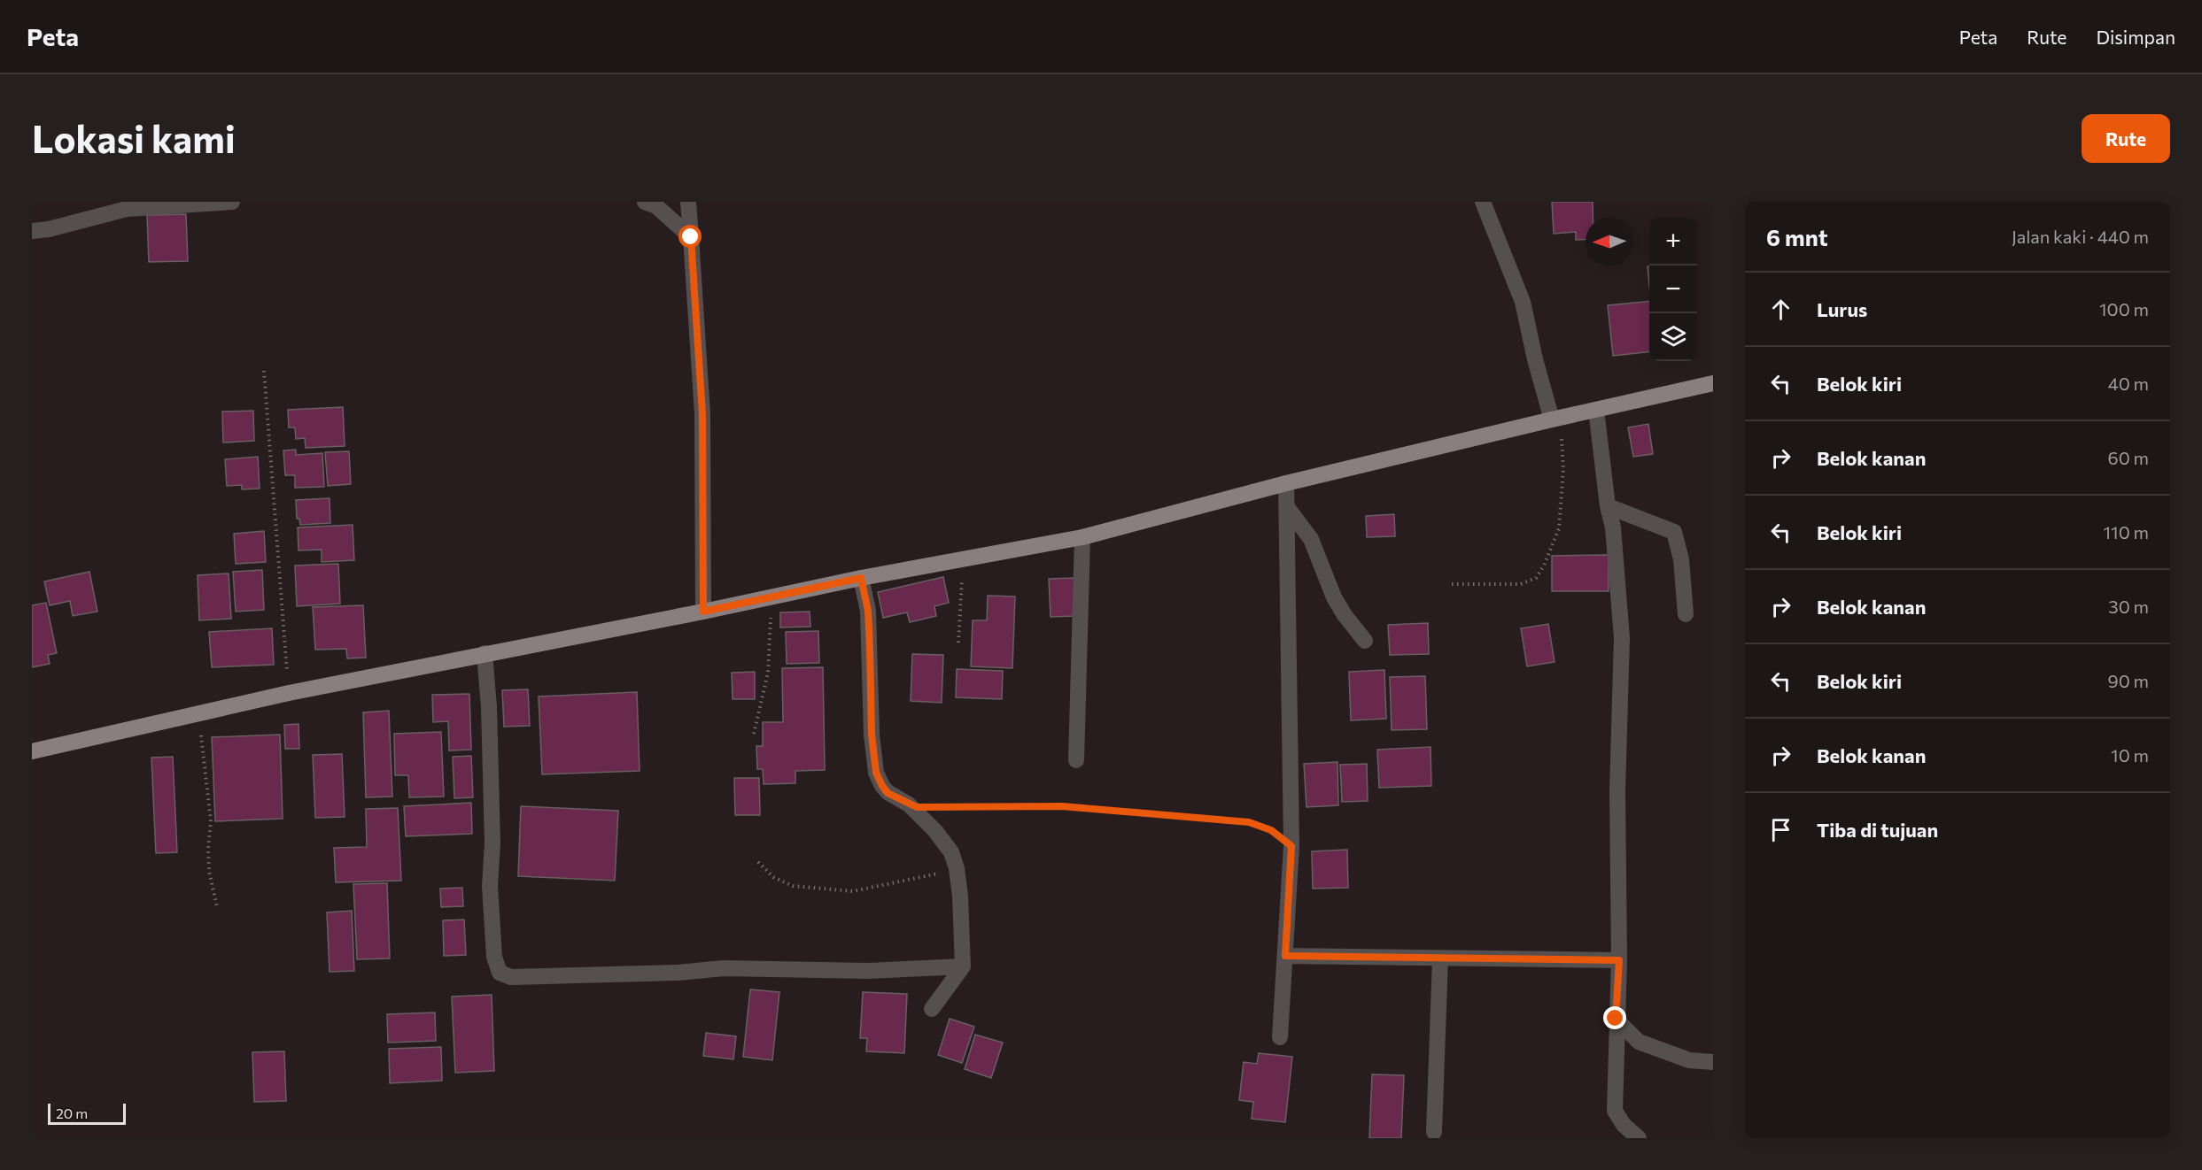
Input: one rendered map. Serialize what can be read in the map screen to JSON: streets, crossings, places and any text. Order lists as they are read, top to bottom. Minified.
{"scale_bar":"20 m","north":"left","page":{"header":"Peta","nav":["Peta","Rute","Disimpan"],"buttons":"Rute","title":"Lokasi kami","heading":["6 mnt","Jalan kaki · 440 m"],"map_buttons":["+","−"],"list":[["Lurus","100 m"],["Belok kiri","40 m"],["Belok kanan","60 m"],["Belok kiri","110 m"],["Belok kanan","30 m"],["Belok kiri","90 m"],["Belok kanan","10 m"],"Tiba di tujuan"],"scale":"20 m"}}
